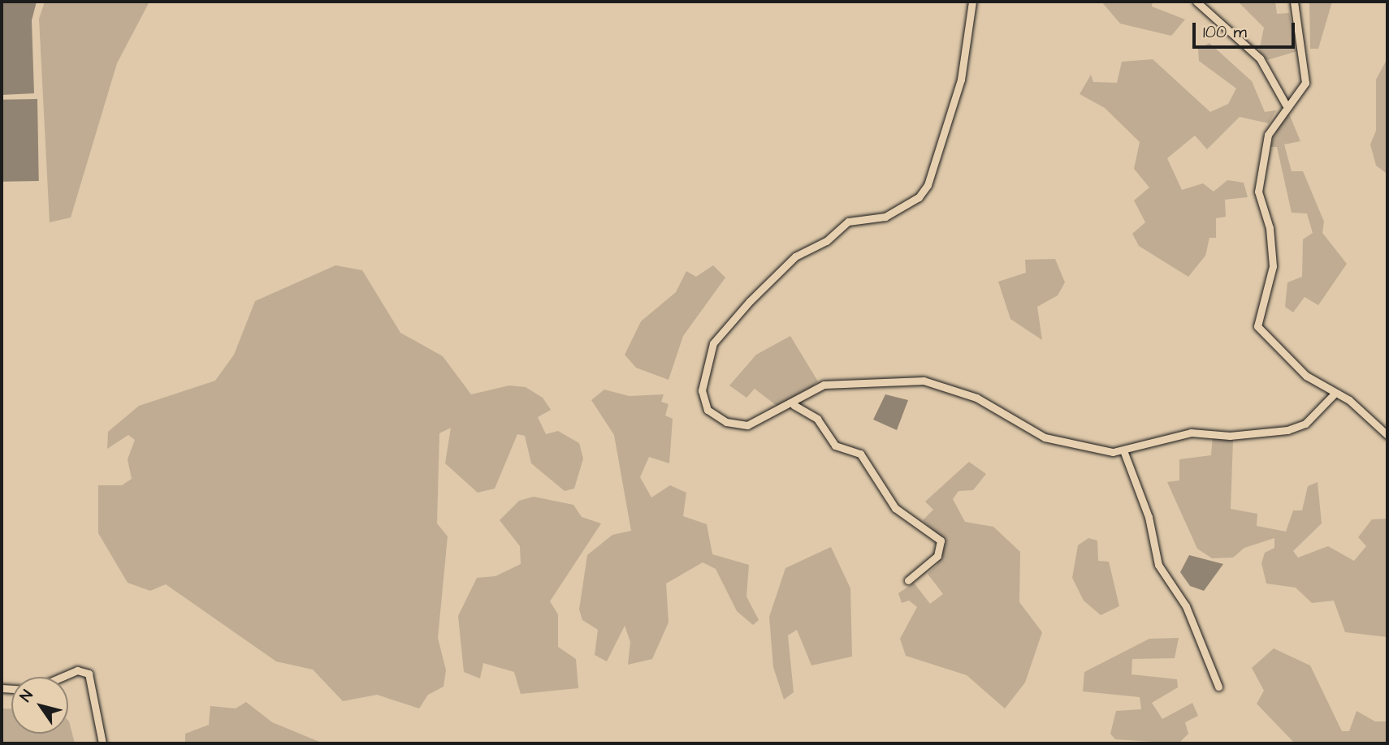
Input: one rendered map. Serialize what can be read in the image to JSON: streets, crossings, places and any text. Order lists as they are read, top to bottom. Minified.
{"scale_bar":"100 m","north":"top left"}
